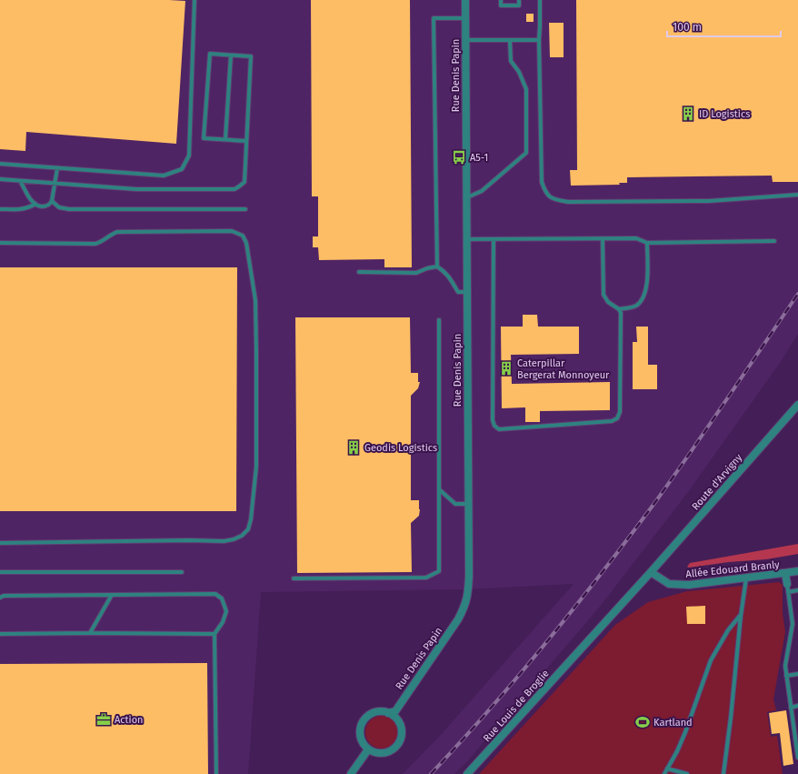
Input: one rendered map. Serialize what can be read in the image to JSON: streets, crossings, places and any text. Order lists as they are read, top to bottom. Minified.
{"streets":{"street":["Rue Denis Papin","Route d'Arvigny","Allée Edouard Branly","Rue Louis de Broglie"]},"crossings":[["Route d'Arvigny","Allée Edouard Branly"],["Route d'Arvigny","Rue Louis de Broglie"]],"places":{"building":["ID Logistics","Caterpillar Bergerat Monnoyeur","Geodis Logistics"],"bus stop":["A5-1"],"office":["Action"],"sports":["Kartland"]},"scale_bar":"100 m"}
